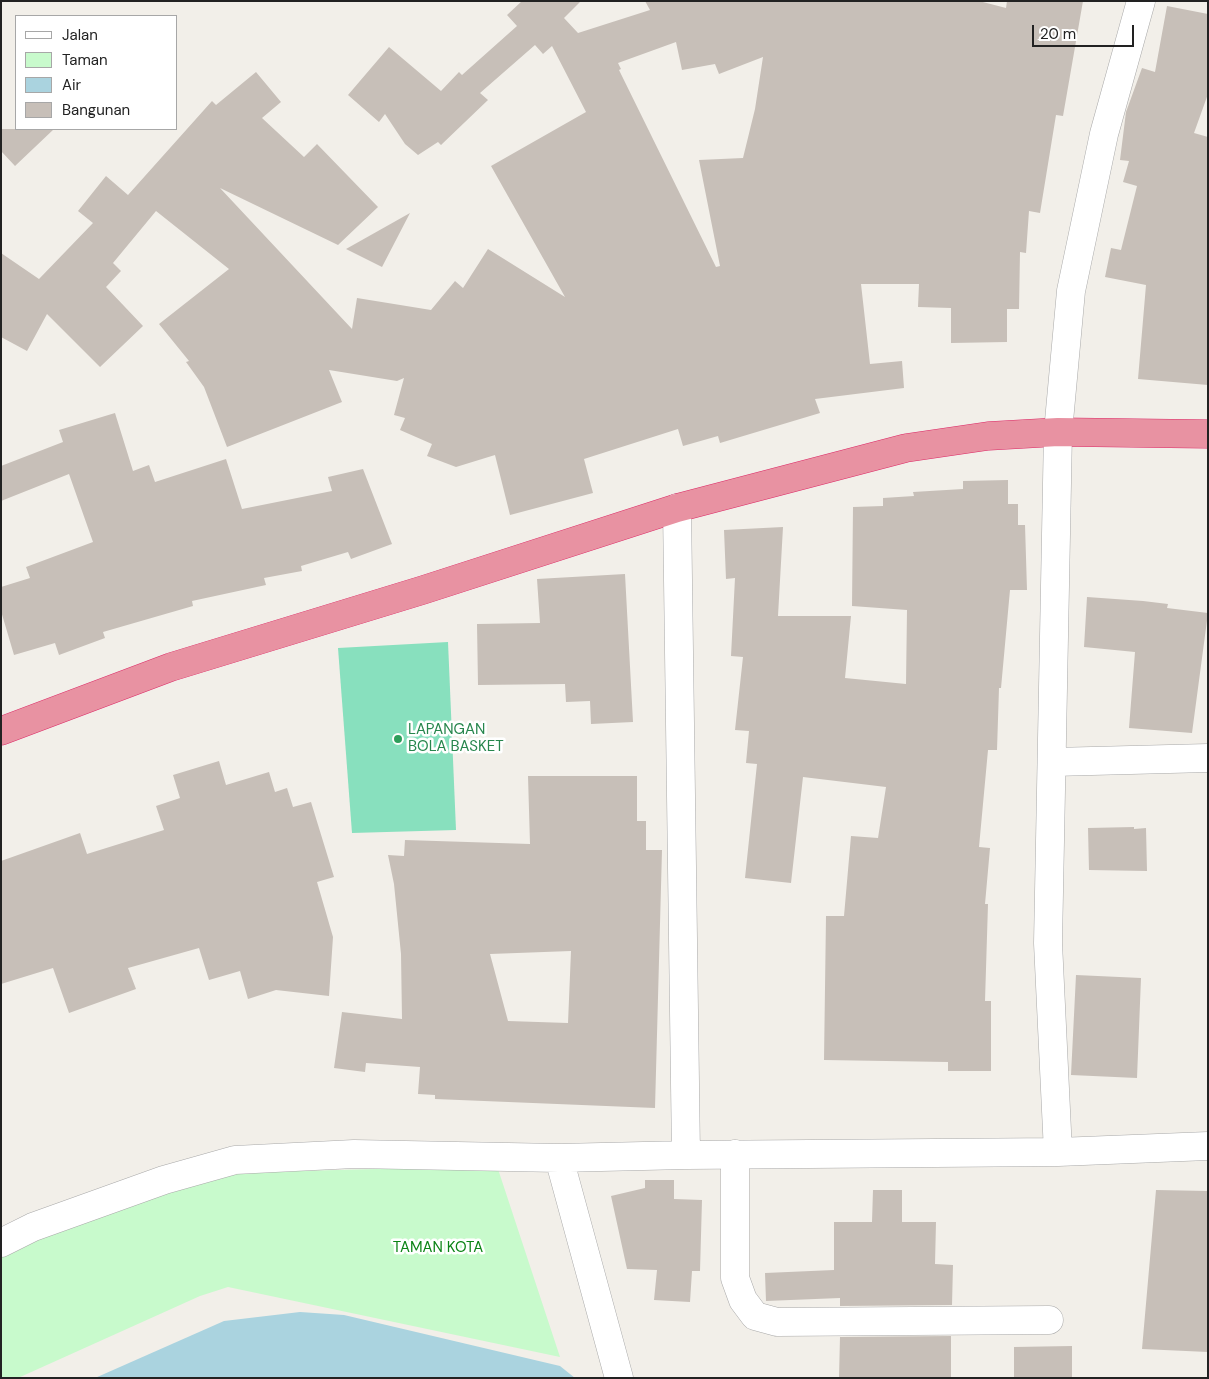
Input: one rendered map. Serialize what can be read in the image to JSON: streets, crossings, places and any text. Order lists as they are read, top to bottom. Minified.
{"parks":["TAMAN KOTA"],"places":["LAPANGAN BOLA BASKET"],"legend":["Jalan","Taman","Air","Bangunan"],"scale_bar":"20 m"}
